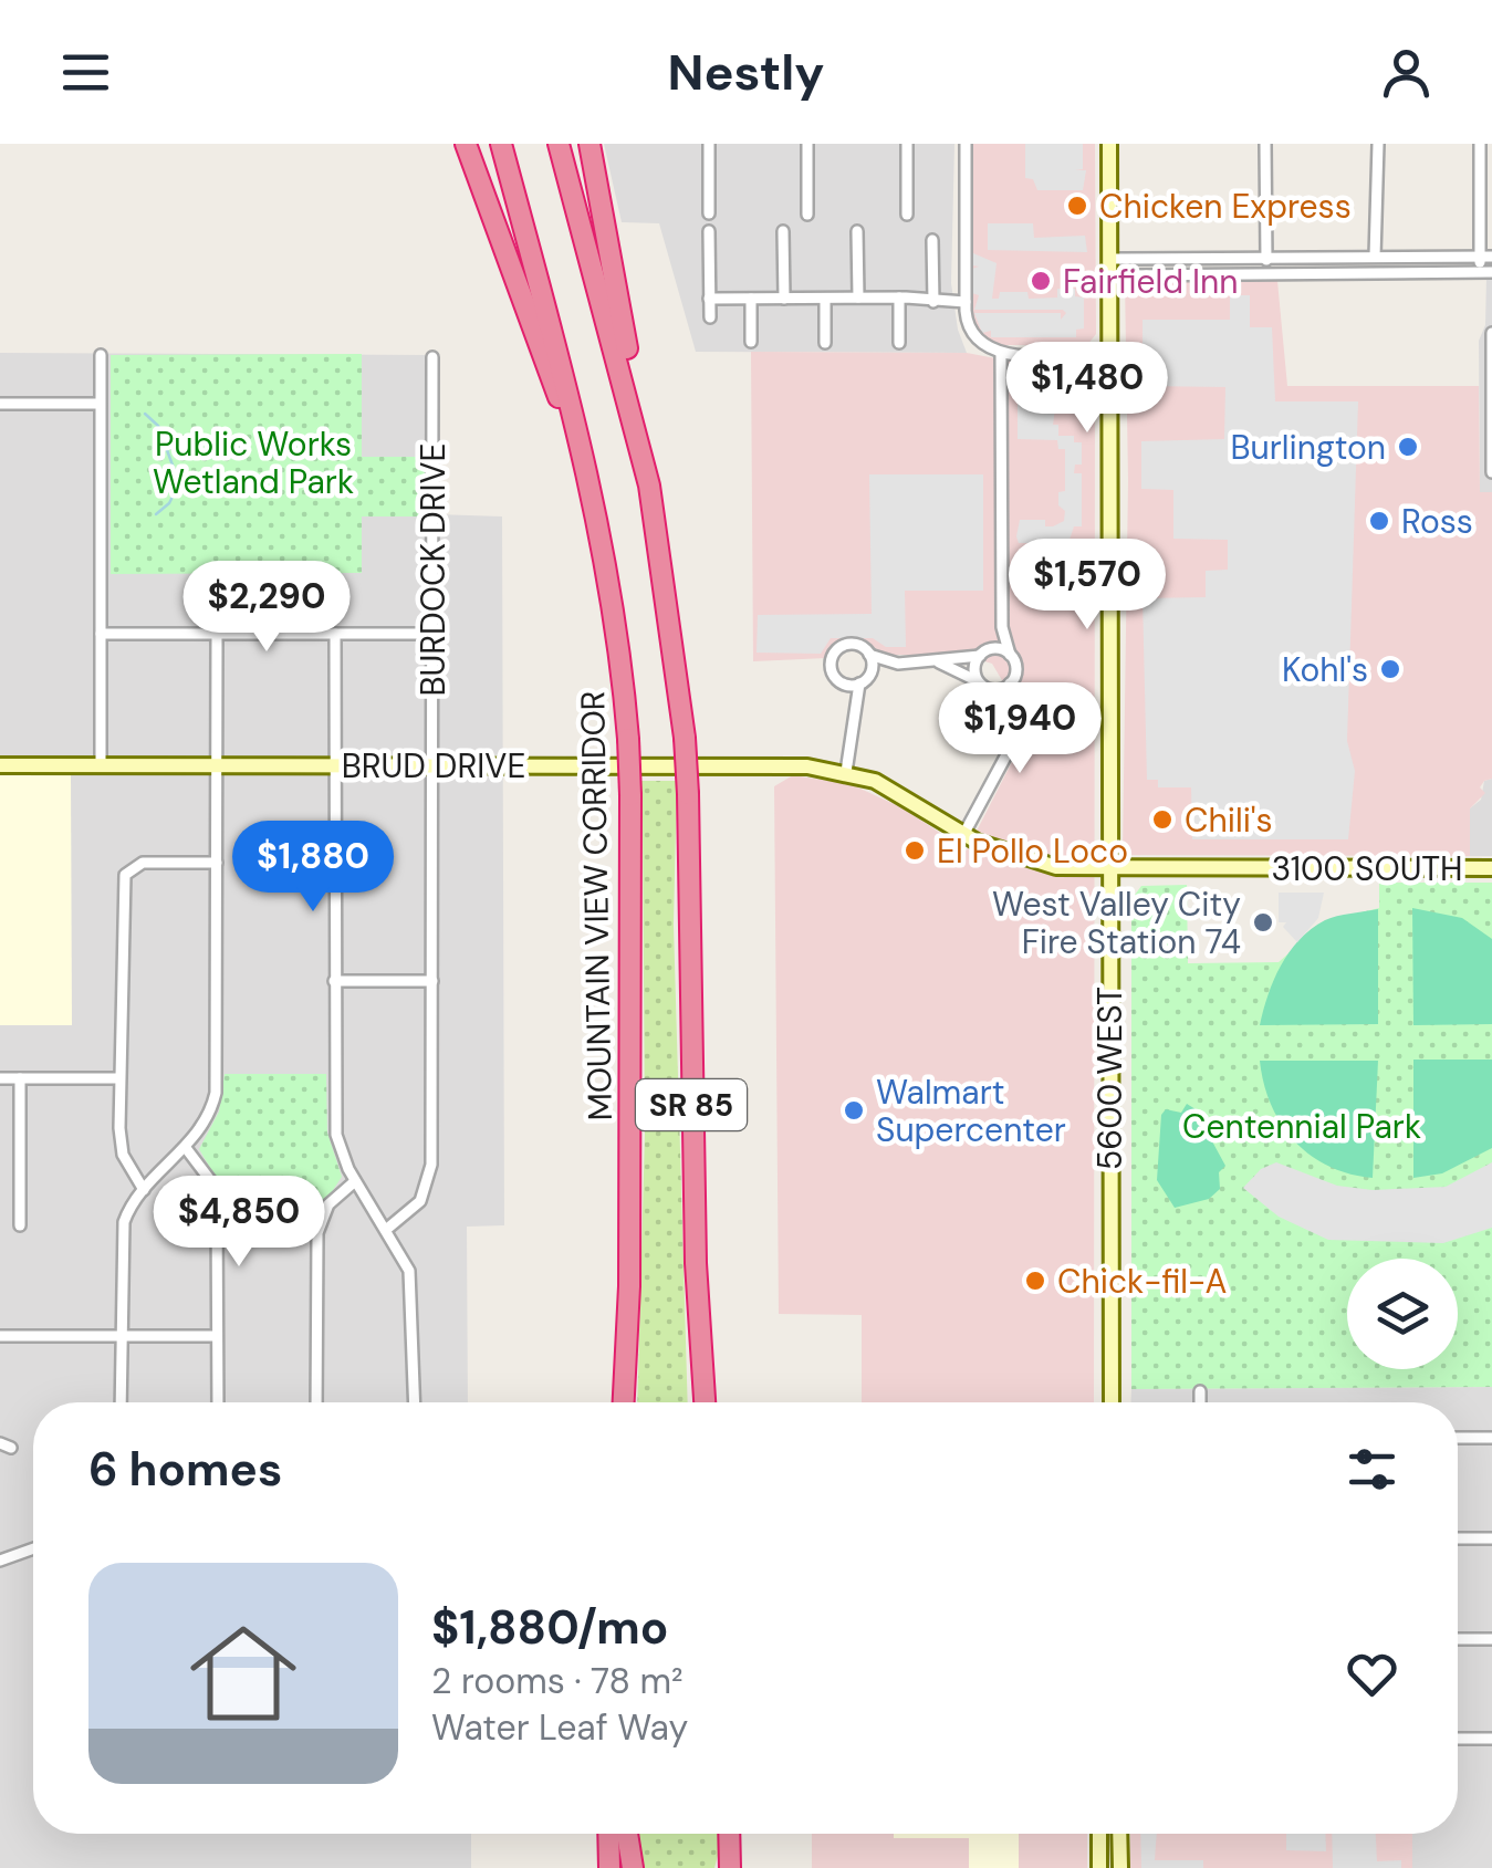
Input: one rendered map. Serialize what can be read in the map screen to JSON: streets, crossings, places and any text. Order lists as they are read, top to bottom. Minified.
{"streets":{"highway":["MOUNTAIN VIEW CORRIDOR","SR 85"],"main road":["BRUD DRIVE","3100 SOUTH","5600 WEST"],"street":["BURDOCK DRIVE"]},"crossings":[["BURDOCK DRIVE","BRUD DRIVE"],["BRUD DRIVE","3100 SOUTH"],["BRUD DRIVE","5600 WEST"],["3100 SOUTH","5600 WEST"]],"parks":["Public Works Wetland Park","Centennial Park"],"places":["Chicken Express","Fairfield Inn","Burlington","Ross","Kohl's","Chili's","El Pollo Loco","West Valley City Fire Station 74","Walmart Supercenter","Chick-fil-A"],"page":{"header":"Nestly","price":["$1,480","$1,570","$2,290","$1,940","$1,880","$4,850"],"heading":"6 homes","list":[{"name":"$1,880/mo","note":"2 rooms · 78 m² · Water Leaf Way"}]}}
